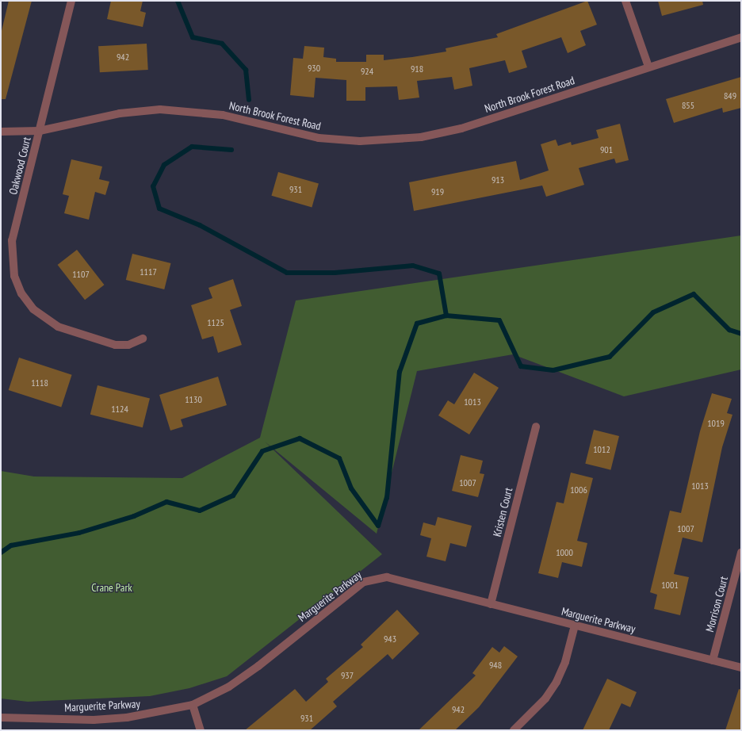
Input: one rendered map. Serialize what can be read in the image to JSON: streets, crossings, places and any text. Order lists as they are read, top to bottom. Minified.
{"streets":{"street":["North Brook Forest Road","Oakwood Court","Kristen Court","Marguerite Parkway","Morrison Court"]},"crossings":[["North Brook Forest Road","Oakwood Court"],["Kristen Court","Marguerite Parkway"],["Marguerite Parkway","Morrison Court"]],"parks":["Crane Park"],"house_numbers":["942","930","918","924","849","855","901","913","931","919","1117","1107","1125","1118","1130","1013","1124","1019","1012","1007","1013","1006","1007","1000","1001","943","948","937","942","931"]}
